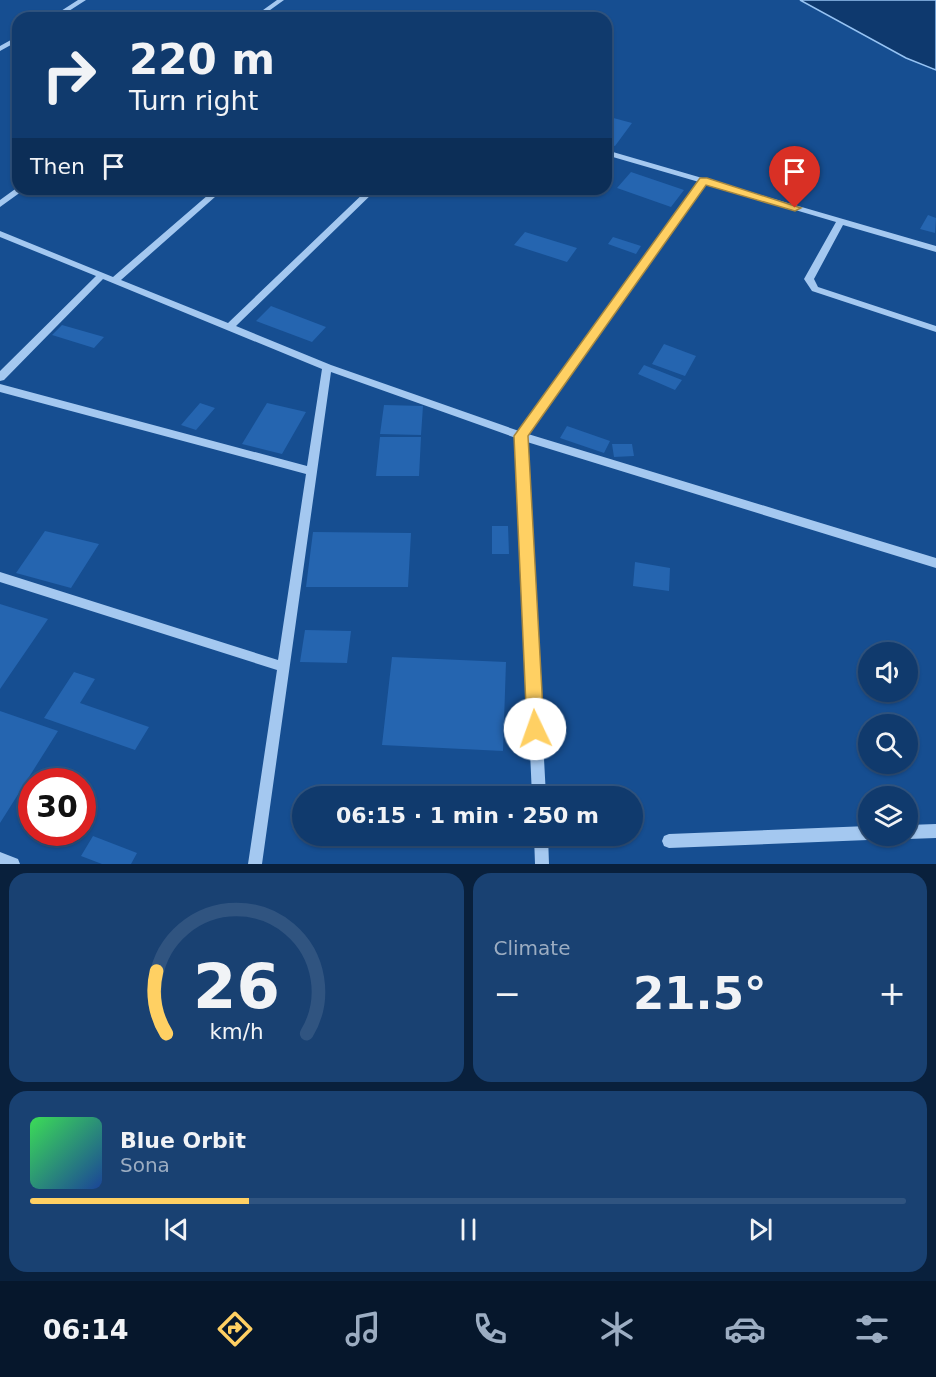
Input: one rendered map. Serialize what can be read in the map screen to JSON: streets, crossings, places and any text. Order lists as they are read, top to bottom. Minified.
{"page":{"turn":["220 m","Turn right"],"then":"Then","limit":"30","trip":"06:15 · 1 min · 250 m","tile":"Climate","heat":["−","21.5°","+"],"song":["Blue Orbit","Sona"],"tabs":"06:14","gauge":["26","km/h"]}}
